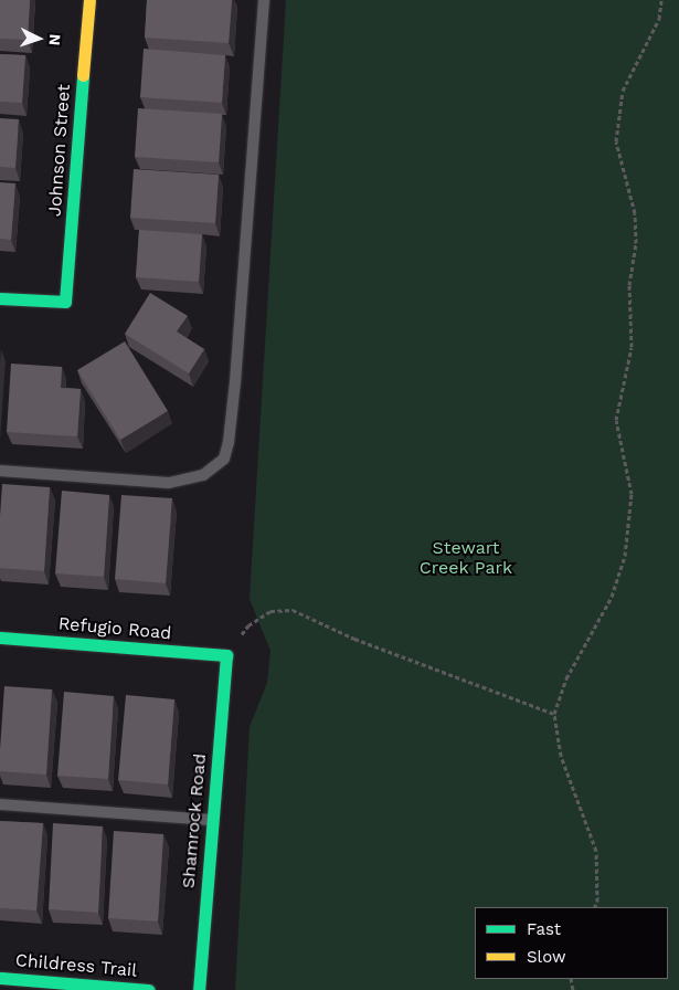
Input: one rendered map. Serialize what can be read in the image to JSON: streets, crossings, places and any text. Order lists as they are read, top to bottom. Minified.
{"streets":{"street":["Johnson Street","Refugio Road","Shamrock Road","Childress Trail"]},"crossings":[["Refugio Road","Shamrock Road"]],"parks":["Stewart Creek Park"],"legend":["Fast","Slow"],"north":"right"}
